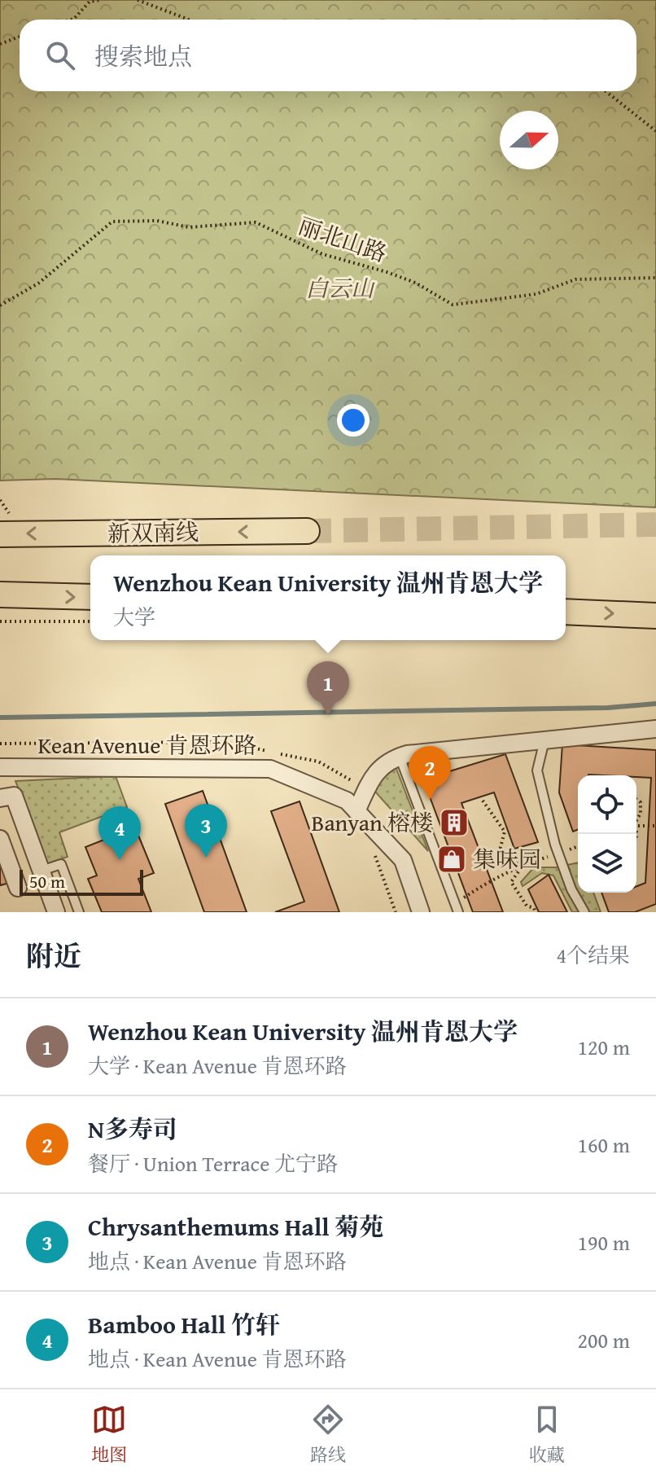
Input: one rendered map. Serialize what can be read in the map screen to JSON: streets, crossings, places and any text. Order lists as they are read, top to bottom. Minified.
{"streets":{"main road":["新双南线"],"street":["Kean Avenue 肯恩环路"],"path":["丽北山路"]},"one_way":["新双南线"],"parks":["白云山"],"places":{"building":["Banyan 榕楼"],"shop":["集味园"]},"scale_bar":"50 m","north":"right","page":{"search":"搜索地点","popup":["Wenzhou Kean University 温州肯恩大学","大学"],"pins":["1","2","3","4"],"scale":"50 m","heading":["附近","4个结果"],"list":[{"mark":"1","name":"Wenzhou Kean University 温州肯恩大学","note":"大学 · Kean Avenue 肯恩环路","value":"120 m"},{"mark":"2","name":"N多寿司","note":"餐厅 · Union Terrace 尤宁路","value":"160 m"},{"mark":"3","name":"Chrysanthemums Hall 菊苑","note":"地点 · Kean Avenue 肯恩环路","value":"190 m"},{"mark":"4","name":"Bamboo Hall 竹轩","note":"地点 · Kean Avenue 肯恩环路","value":"200 m"}],"nav":["地图","路线","收藏"]}}
